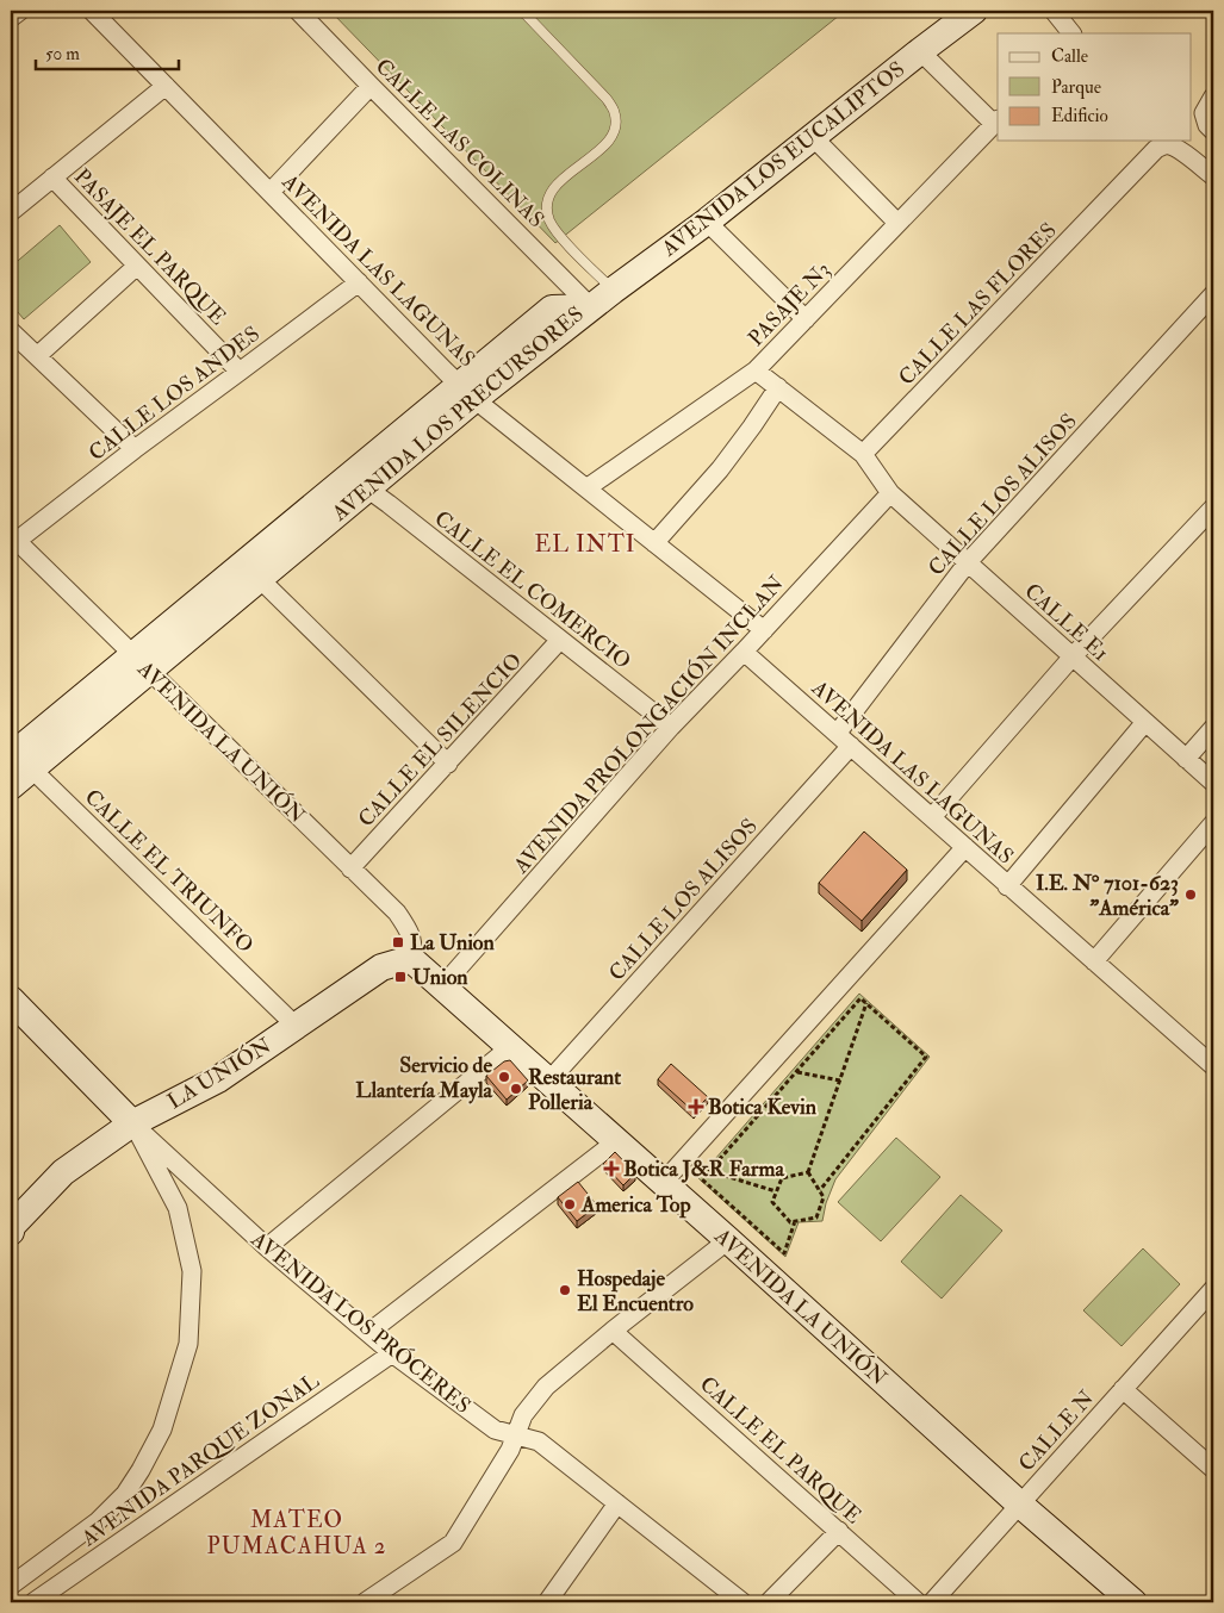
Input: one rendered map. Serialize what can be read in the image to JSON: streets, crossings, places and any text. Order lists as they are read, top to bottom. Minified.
{"streets":{"street":["CALLE LAS COLINAS","AVENIDA LOS EUCALIPTOS","PASAJE EL PARQUE","AVENIDA LAS LAGUNAS","PASAJE N3","CALLE LAS FLORES","CALLE LOS ANDES","AVENIDA LOS PRECURSORES","CALLE LOS ALISOS","CALLE EL COMERCIO","CALLE E1","AVENIDA PROLONGACIÓN INCLAN","CALLE EL SILENCIO","AVENIDA LA UNIÓN","CALLE EL TRIUNFO","LA UNIÓN","AVENIDA LOS PRÓCERES","CALLE N","CALLE EL PARQUE","AVENIDA PARQUE ZONAL"]},"crossings":[["CALLE LAS COLINAS","AVENIDA LOS EUCALIPTOS"],["CALLE LAS COLINAS","AVENIDA LOS PRECURSORES"],["AVENIDA LOS EUCALIPTOS","AVENIDA LOS PRECURSORES"],["PASAJE EL PARQUE","CALLE LOS ANDES"],["AVENIDA LAS LAGUNAS","PASAJE N3"],["AVENIDA LAS LAGUNAS","CALLE LOS ANDES"],["AVENIDA LAS LAGUNAS","AVENIDA LOS PRECURSORES"],["AVENIDA LAS LAGUNAS","CALLE LOS ALISOS"],["AVENIDA LAS LAGUNAS","AVENIDA PROLONGACIÓN INCLAN"],["CALLE LOS ANDES","AVENIDA LA UNIÓN"],["AVENIDA LOS PRECURSORES","CALLE EL COMERCIO"],["AVENIDA LOS PRECURSORES","AVENIDA LA UNIÓN"],["AVENIDA LOS PRECURSORES","CALLE EL TRIUNFO"],["CALLE LOS ALISOS","CALLE E1"],["CALLE LOS ALISOS","AVENIDA LA UNIÓN"],["CALLE EL COMERCIO","AVENIDA PROLONGACIÓN INCLAN"],["CALLE EL COMERCIO","CALLE EL SILENCIO"],["CALLE E1","AVENIDA PROLONGACIÓN INCLAN"],["AVENIDA PROLONGACIÓN INCLAN","AVENIDA LA UNIÓN"],["CALLE EL SILENCIO","AVENIDA LA UNIÓN"],["AVENIDA LA UNIÓN","LA UNIÓN"],["AVENIDA LA UNIÓN","CALLE N"],["CALLE EL TRIUNFO","LA UNIÓN"],["LA UNIÓN","AVENIDA LOS PRÓCERES"],["LA UNIÓN","AVENIDA PARQUE ZONAL"],["AVENIDA LOS PRÓCERES","AVENIDA PARQUE ZONAL"]],"districts":["EL INTI","MATEO PUMACAHUA 2"],"places":{"other":["I.E. N° 7101-623 \"América\"","Servicio de Llantería Mayla","Restaurant Polleria","America Top","Hospedaje El Encuentro"],"transit":["La Union","Union"],"health":["Botica Kevin","Botica J&R Farma"]},"legend":["Calle","Parque","Edificio"],"scale_bar":"50 m"}
